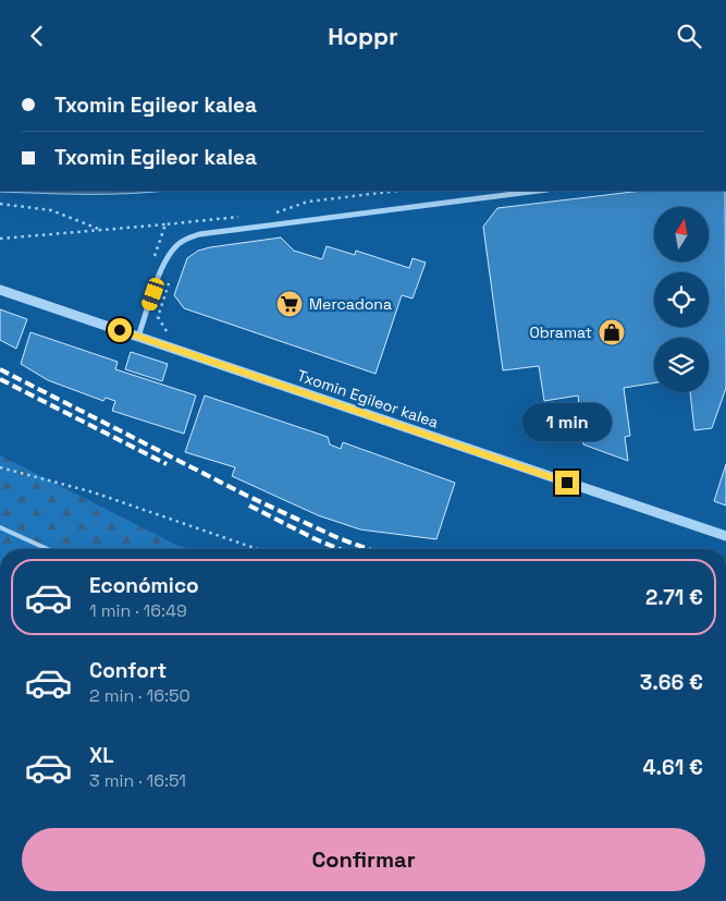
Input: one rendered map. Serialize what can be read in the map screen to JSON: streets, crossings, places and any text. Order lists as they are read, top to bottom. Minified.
{"streets":{"street":["Txomin Egileor kalea"]},"places":{"supermarket":["Mercadona"],"shop":["Obramat"]},"north":"top","page":{"header":"Hoppr","banner":["Txomin Egileor kalea","Txomin Egileor kalea"],"bubble":"1 min","list":[{"name":"Económico","note":"1 min · 16:49","value":"2.71 €"},{"name":"Confort","note":"2 min · 16:50","value":"3.66 €"},{"name":"XL","note":"3 min · 16:51","value":"4.61 €"}],"buttons":"Confirmar"}}
